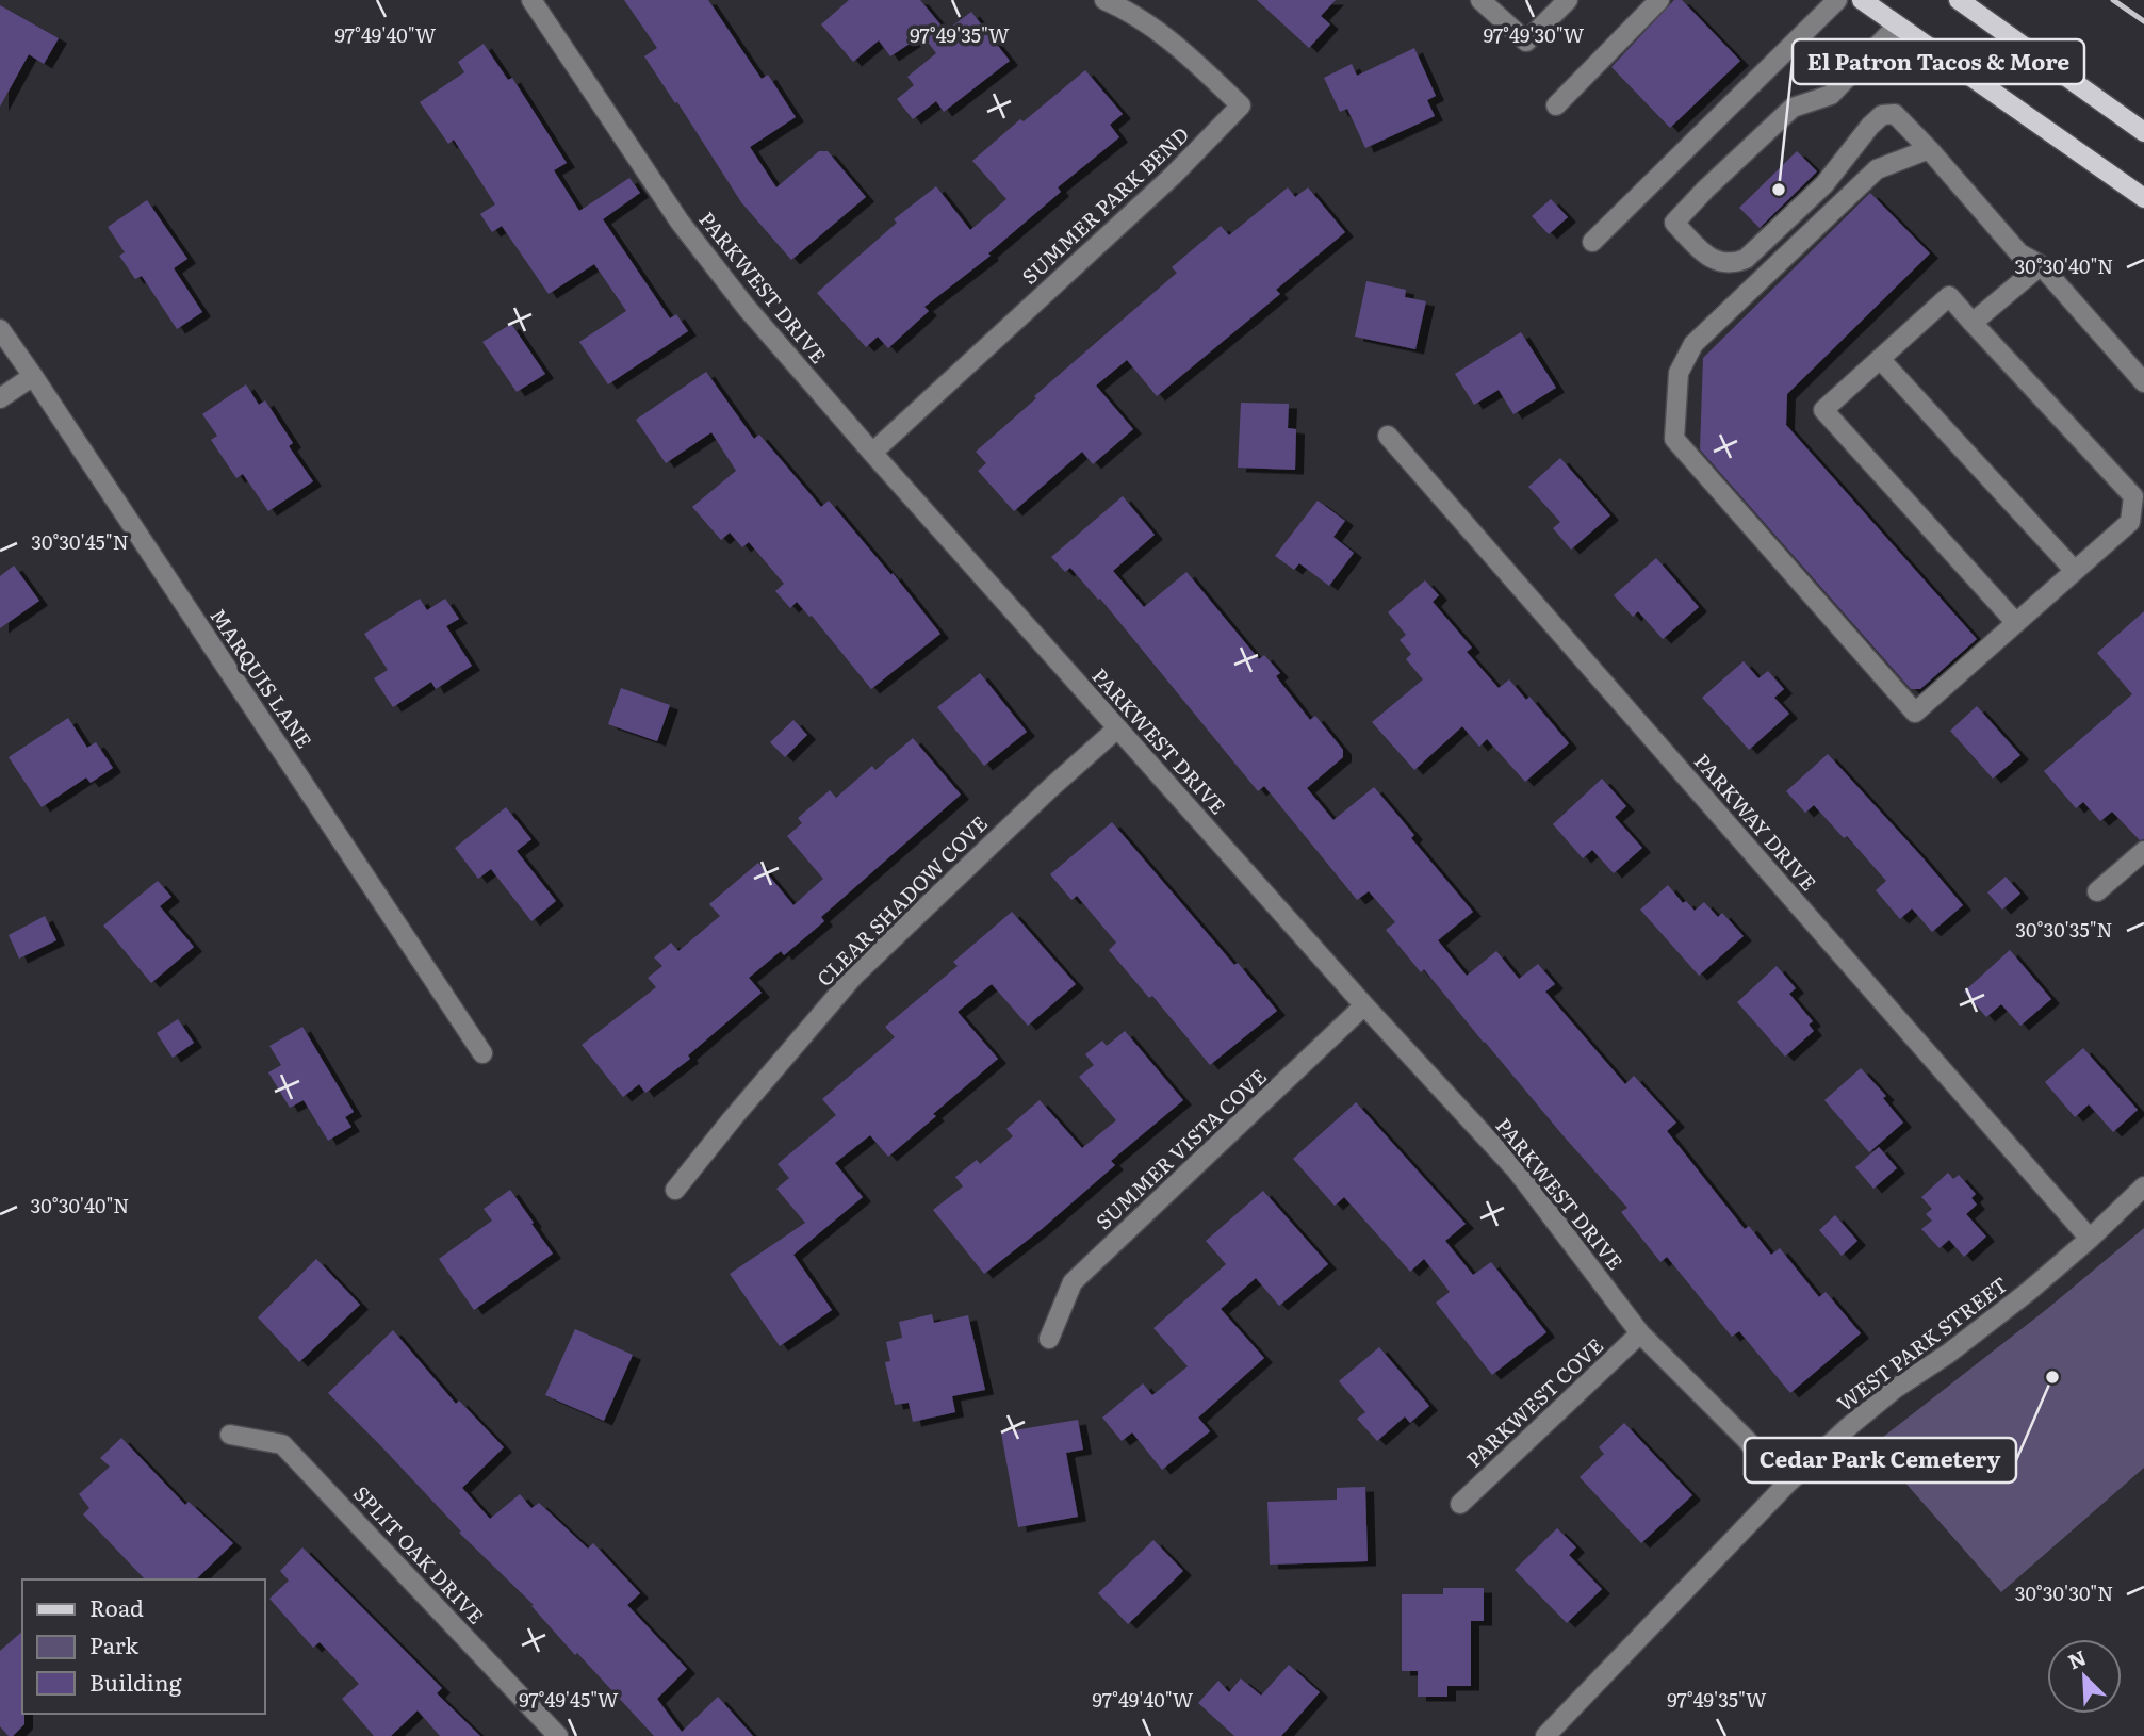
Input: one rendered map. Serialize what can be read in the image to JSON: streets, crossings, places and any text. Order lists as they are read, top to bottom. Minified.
{"streets":{"street":["SUMMER PARK BEND","PARKWEST DRIVE","MARQUIS LANE","PARKWAY DRIVE","CLEAR SHADOW COVE","SUMMER VISTA COVE","WEST PARK STREET","PARKWEST COVE","SPLIT OAK DRIVE"]},"crossings":[["SUMMER PARK BEND","PARKWEST DRIVE"],["PARKWEST DRIVE","CLEAR SHADOW COVE"],["PARKWEST DRIVE","SUMMER VISTA COVE"],["PARKWEST DRIVE","WEST PARK STREET"],["PARKWEST DRIVE","PARKWEST COVE"],["PARKWAY DRIVE","WEST PARK STREET"]],"places":["El Patron Tacos & More","Cedar Park Cemetery"],"legend":["Road","Park","Building"],"north":"top left","coordinates":["97°49'40\"W","97°49'35\"W","97°49'30\"W","30°30'40\"N","30°30'45\"N","30°30'35\"N","30°30'30\"N","97°49'45\"W"]}
